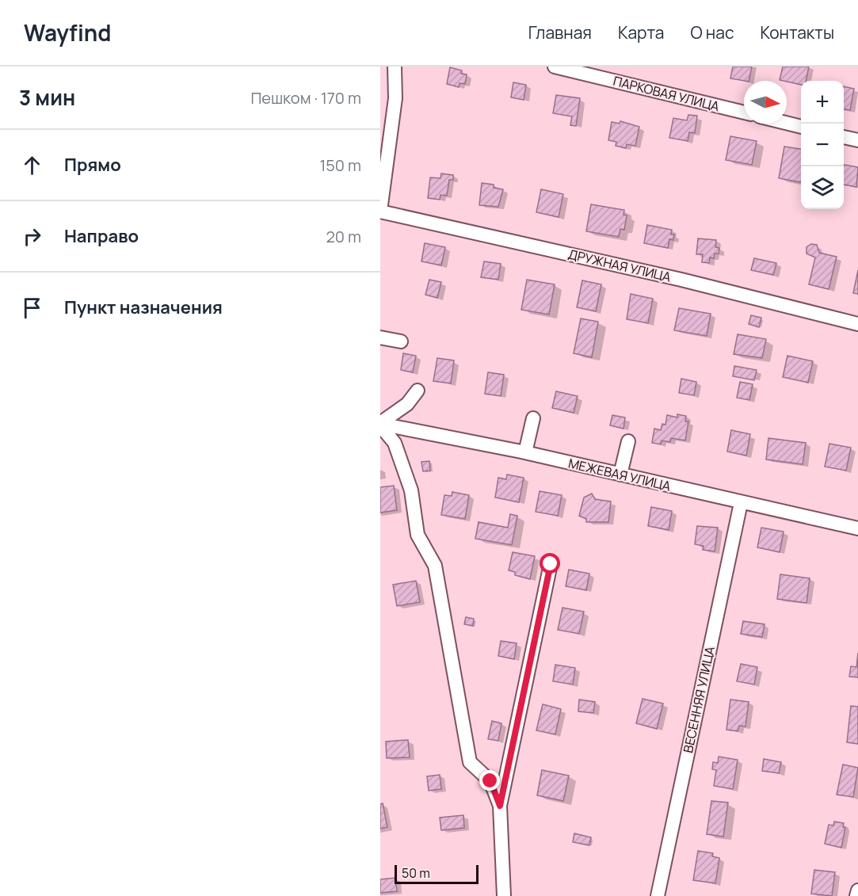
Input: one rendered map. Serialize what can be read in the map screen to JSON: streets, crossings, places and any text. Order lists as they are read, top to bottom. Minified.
{"streets":{"street":["ПАРКОВАЯ УЛИЦА","ДРУЖНАЯ УЛИЦА","МЕЖЕВАЯ УЛИЦА","ВЕСЕННЯЯ УЛИЦА"]},"crossings":[["МЕЖЕВАЯ УЛИЦА","ВЕСЕННЯЯ УЛИЦА"]],"scale_bar":"50 m","north":"right","page":{"header":"Wayfind","nav":["Главная","Карта","О нас","Контакты"],"heading":["3 мин","Пешком · 170 m"],"map_buttons":["+","−"],"list":[["Прямо","150 m"],["Направо","20 m"],"Пункт назначения"],"scale":"50 m"}}
